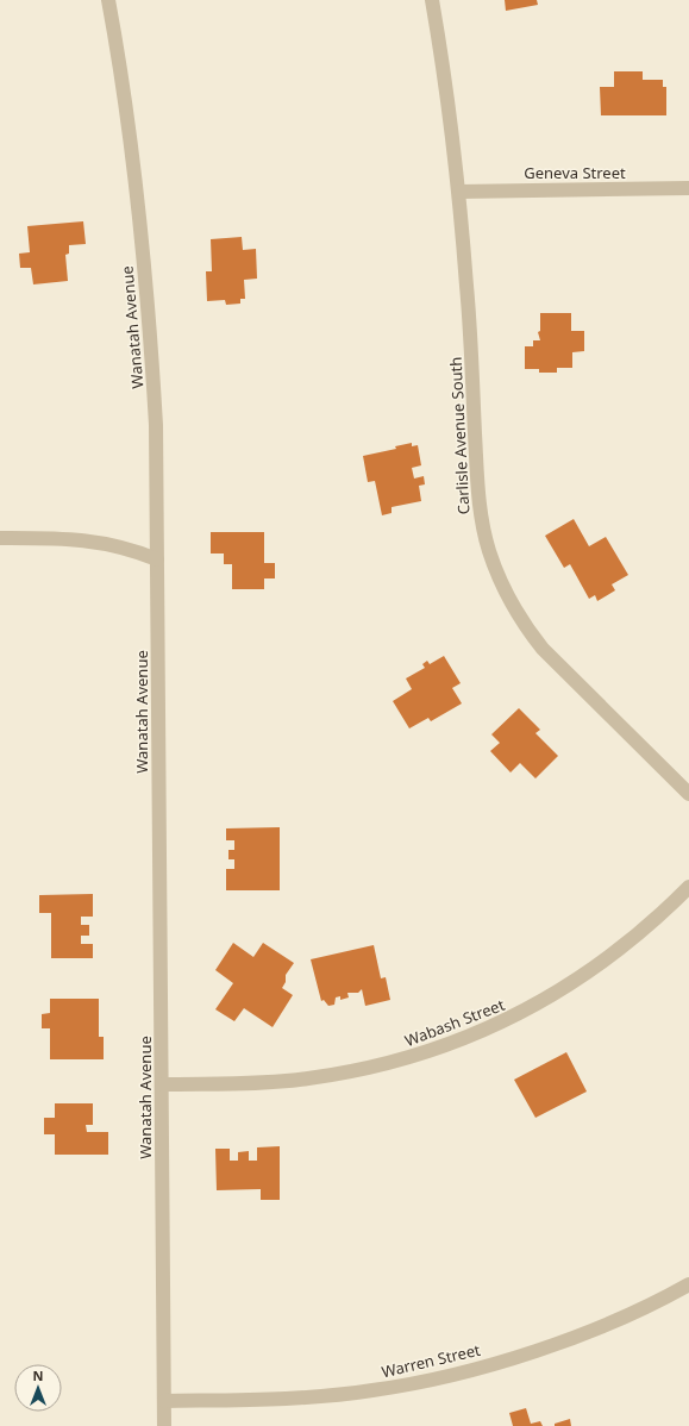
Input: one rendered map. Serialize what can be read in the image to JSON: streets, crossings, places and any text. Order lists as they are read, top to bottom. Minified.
{"streets":{"street":["Geneva Street","Wanatah Avenue","Carlisle Avenue South","Wabash Street","Warren Street"]},"crossings":[["Geneva Street","Carlisle Avenue South"],["Wanatah Avenue","Wabash Street"],["Wanatah Avenue","Warren Street"]],"north":"top"}
